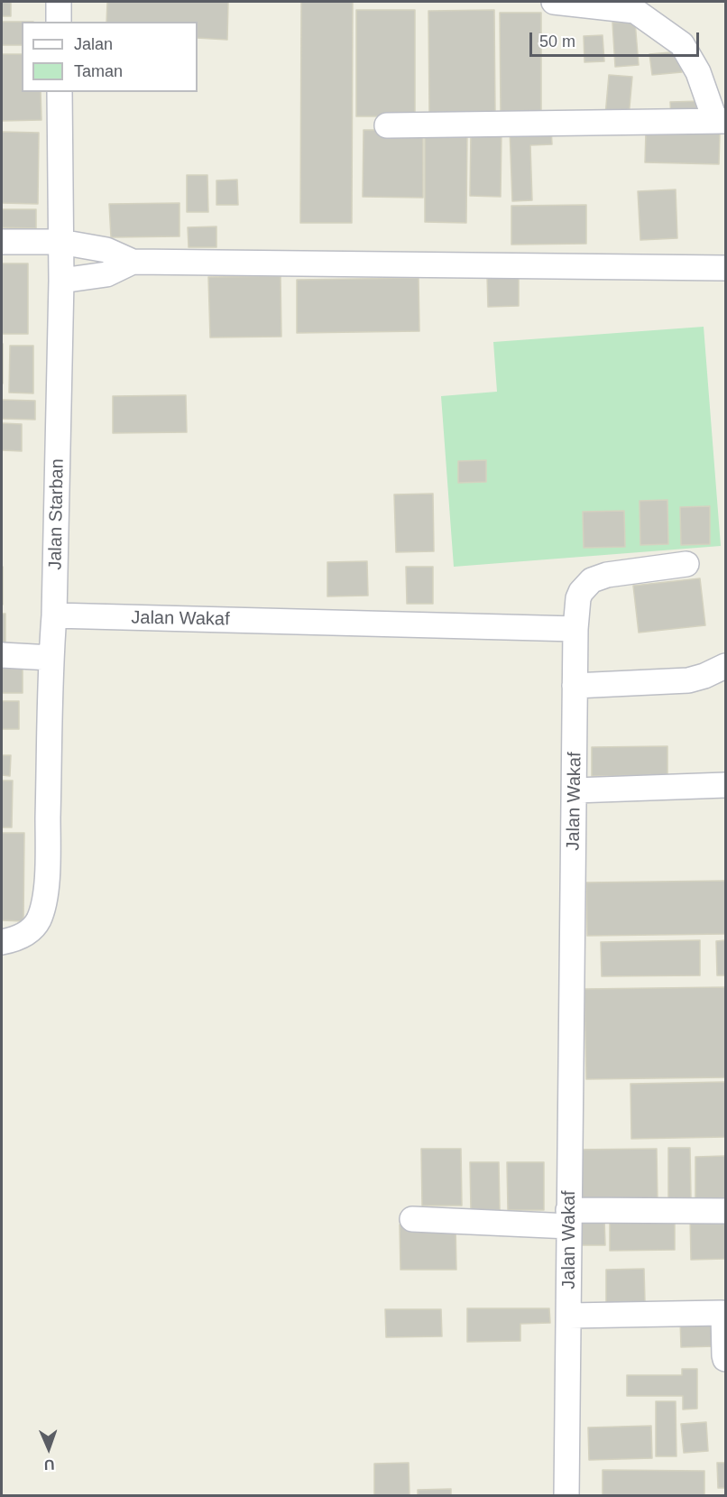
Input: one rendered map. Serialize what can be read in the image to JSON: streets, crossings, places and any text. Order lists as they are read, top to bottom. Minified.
{"streets":{"street":["Jalan Starban","Jalan Wakaf"]},"crossings":[["Jalan Starban","Jalan Wakaf"]],"legend":["Jalan","Taman"],"scale_bar":"50 m","north":"bottom"}
